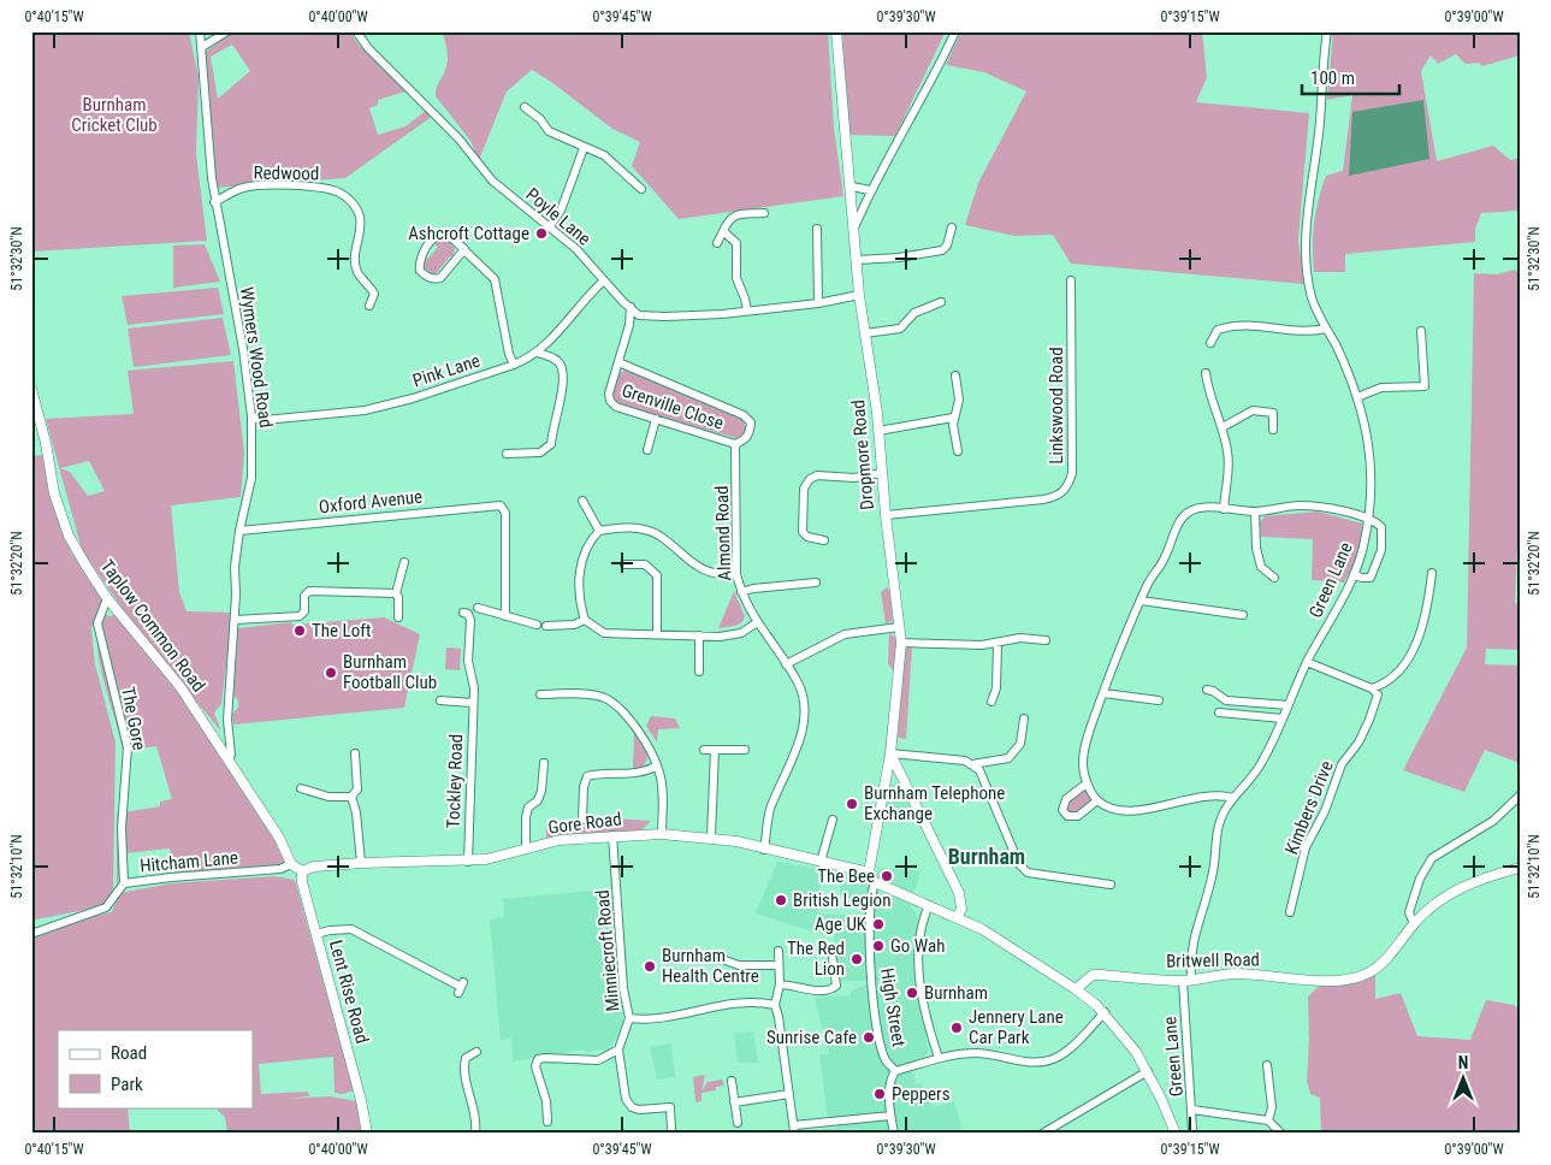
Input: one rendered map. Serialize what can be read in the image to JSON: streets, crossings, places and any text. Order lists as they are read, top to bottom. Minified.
{"streets":{"street":["Redwood","Poyle Lane","Wymers Wood Road","Pink Lane","Linkswood Road","Grenville Close","Dropmore Road","Oxford Avenue","Almond Road","Green Lane","Taplow Common Road","The Gore","Tockley Road","Kimbers Drive","Gore Road","Hitcham Lane","Minniecroft Road","Britwell Road","Lent Rise Road","High Street"]},"crossings":[["Redwood","Wymers Wood Road"],["Poyle Lane","Pink Lane"],["Poyle Lane","Grenville Close"],["Wymers Wood Road","Pink Lane"],["Wymers Wood Road","Oxford Avenue"],["Wymers Wood Road","Taplow Common Road"],["Linkswood Road","Dropmore Road"],["Grenville Close","Almond Road"],["Dropmore Road","Gore Road"],["Dropmore Road","High Street"],["Almond Road","Gore Road"],["Green Lane","Britwell Road"],["Taplow Common Road","The Gore"],["Taplow Common Road","Hitcham Lane"],["The Gore","Hitcham Lane"],["Tockley Road","Gore Road"],["Gore Road","Minniecroft Road"],["Gore Road","Lent Rise Road"],["Gore Road","High Street"]],"districts":["Burnham"],"parks":["Burnham Cricket Club"],"places":["Ashcroft Cottage","The Loft","Burnham Football Club","Burnham Telephone Exchange","The Bee","British Legion","Age UK","Go Wah","The Red Lion","Burnham Health Centre","Burnham","Jennery Lane Car Park","Sunrise Cafe","Peppers"],"legend":["Road","Park"],"scale_bar":"100 m","north":"top","coordinates":["0°40'15\"W","0°40'00\"W","0°39'45\"W","0°39'30\"W","0°39'15\"W","0°39'00\"W","51°32'30\"N","51°32'20\"N","51°32'10\"N"]}
